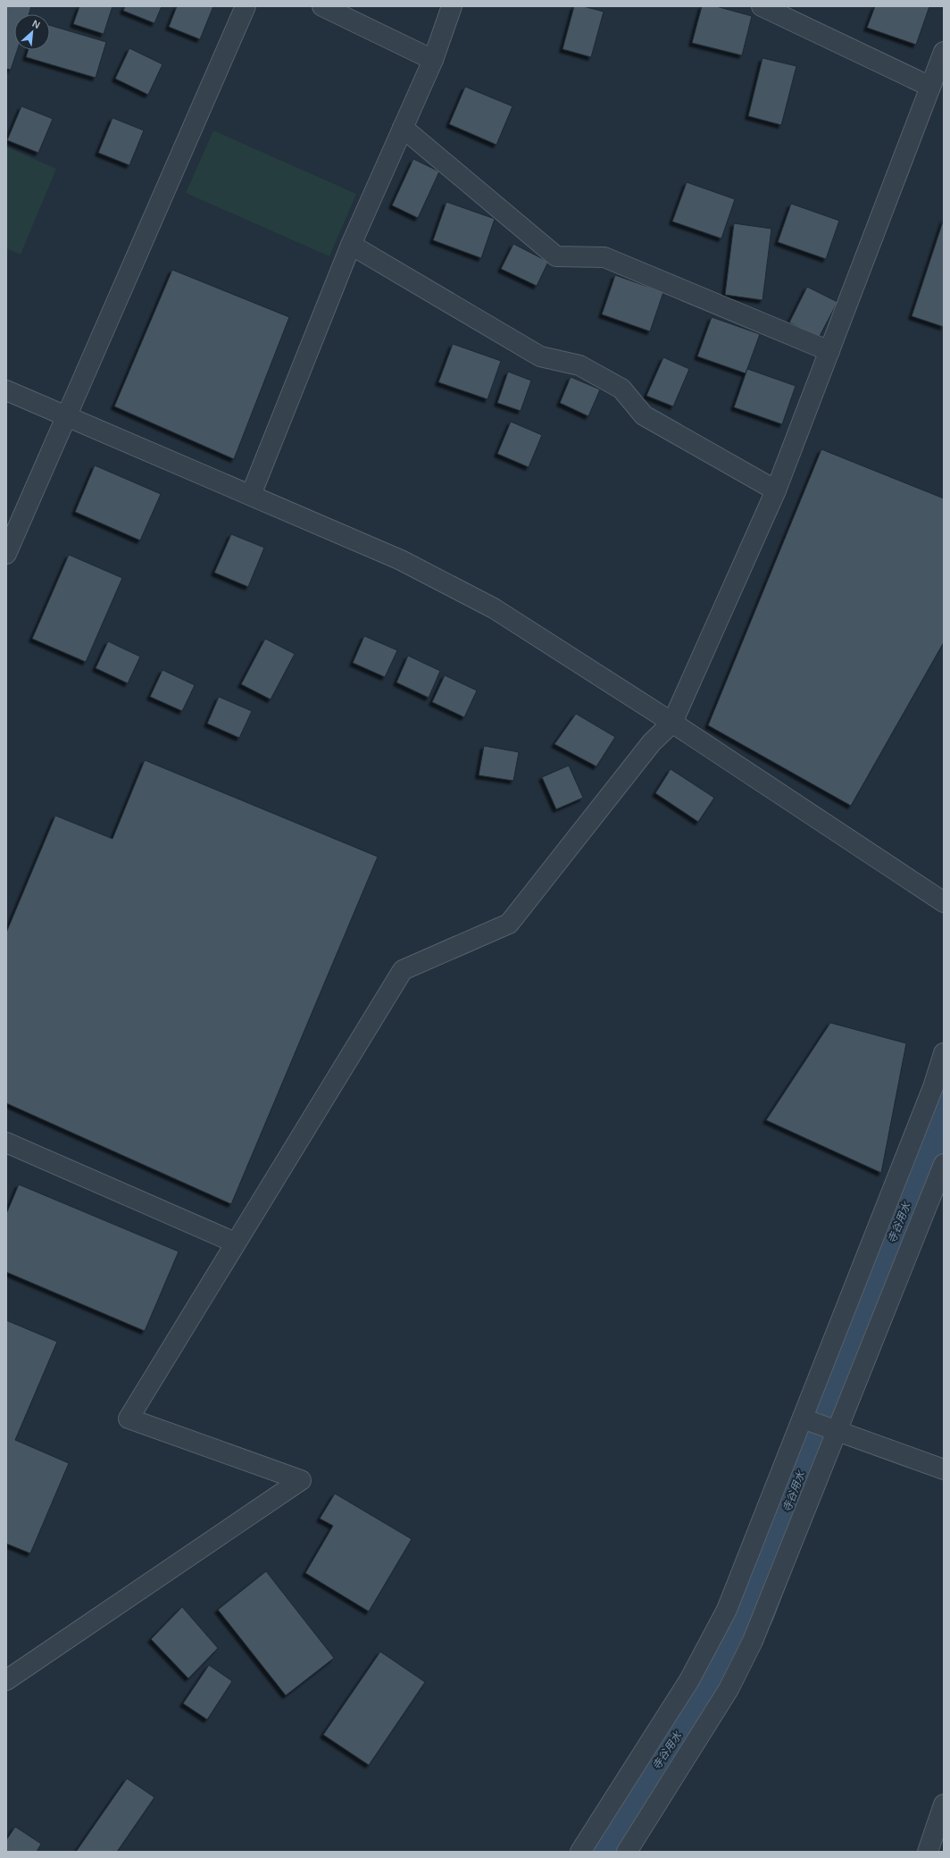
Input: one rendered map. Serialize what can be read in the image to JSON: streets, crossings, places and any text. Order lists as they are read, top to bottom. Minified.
{"water":["寺谷用水"],"north":"top right"}
